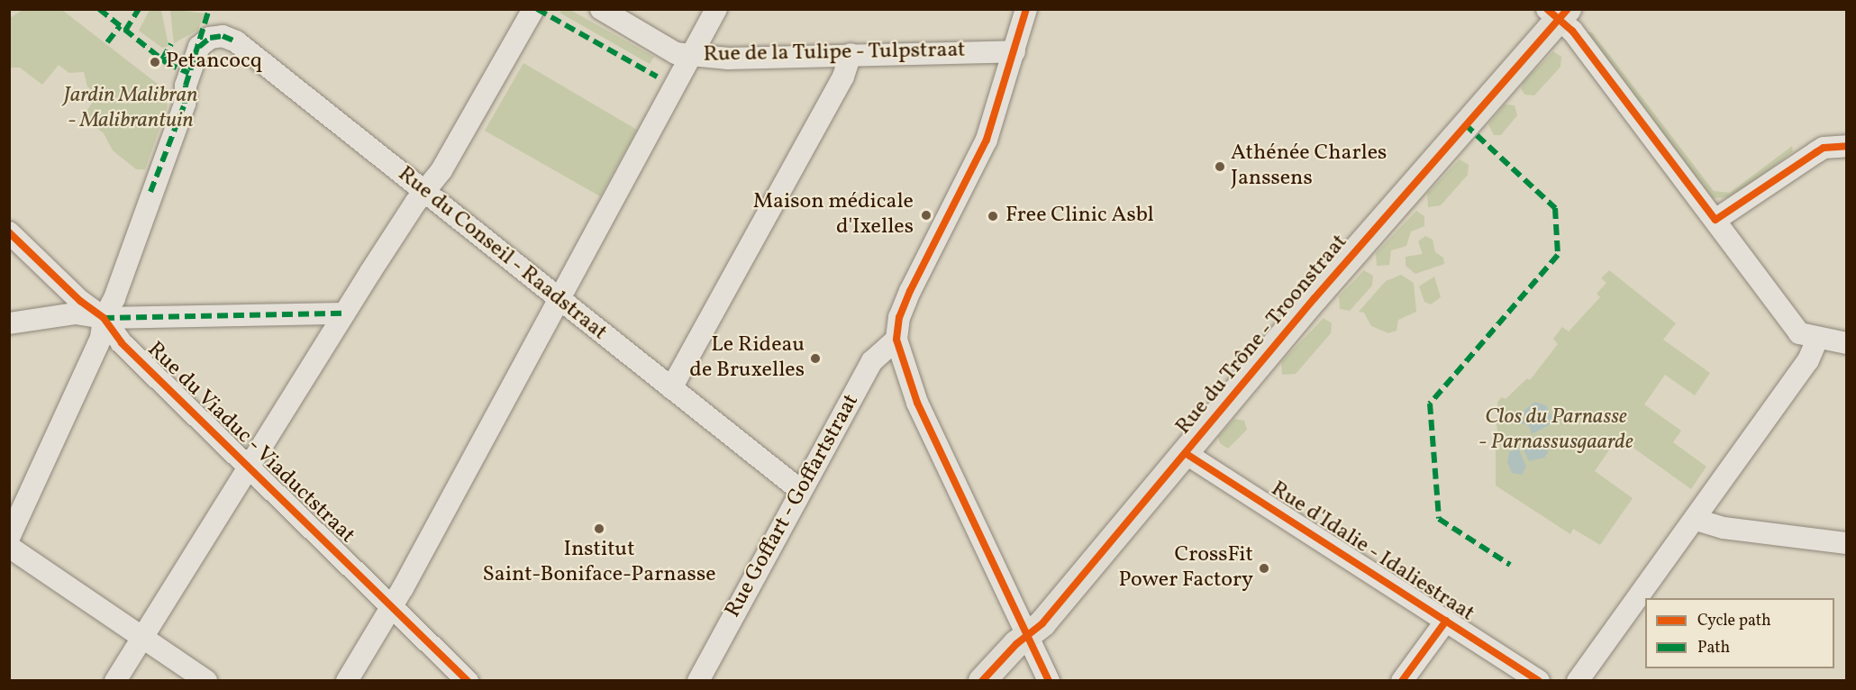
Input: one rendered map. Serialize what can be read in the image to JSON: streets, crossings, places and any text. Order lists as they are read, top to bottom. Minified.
{"streets":{"main road":["Rue du Trône - Troonstraat"],"street":["Rue de la Tulipe - Tulpstraat","Rue du Conseil - Raadstraat","Rue du Viaduc - Viaductstraat","Rue Goffart - Goffartstraat","Rue d'Idalie - Idaliestraat"]},"crossings":[["Rue du Conseil - Raadstraat","Rue du Viaduc - Viaductstraat"],["Rue du Conseil - Raadstraat","Rue Goffart - Goffartstraat"],["Rue du Trône - Troonstraat","Rue d'Idalie - Idaliestraat"]],"parks":["Jardin Malibran - Malibrantuin","Clos du Parnasse - Parnassusgaarde"],"places":["Petancocq","Athénée Charles Janssens","Maison médicale d'Ixelles","Free Clinic Asbl","Le Rideau de Bruxelles","Institut Saint-Boniface-Parnasse","CrossFit Power Factory"],"legend":["Cycle path","Path"]}
